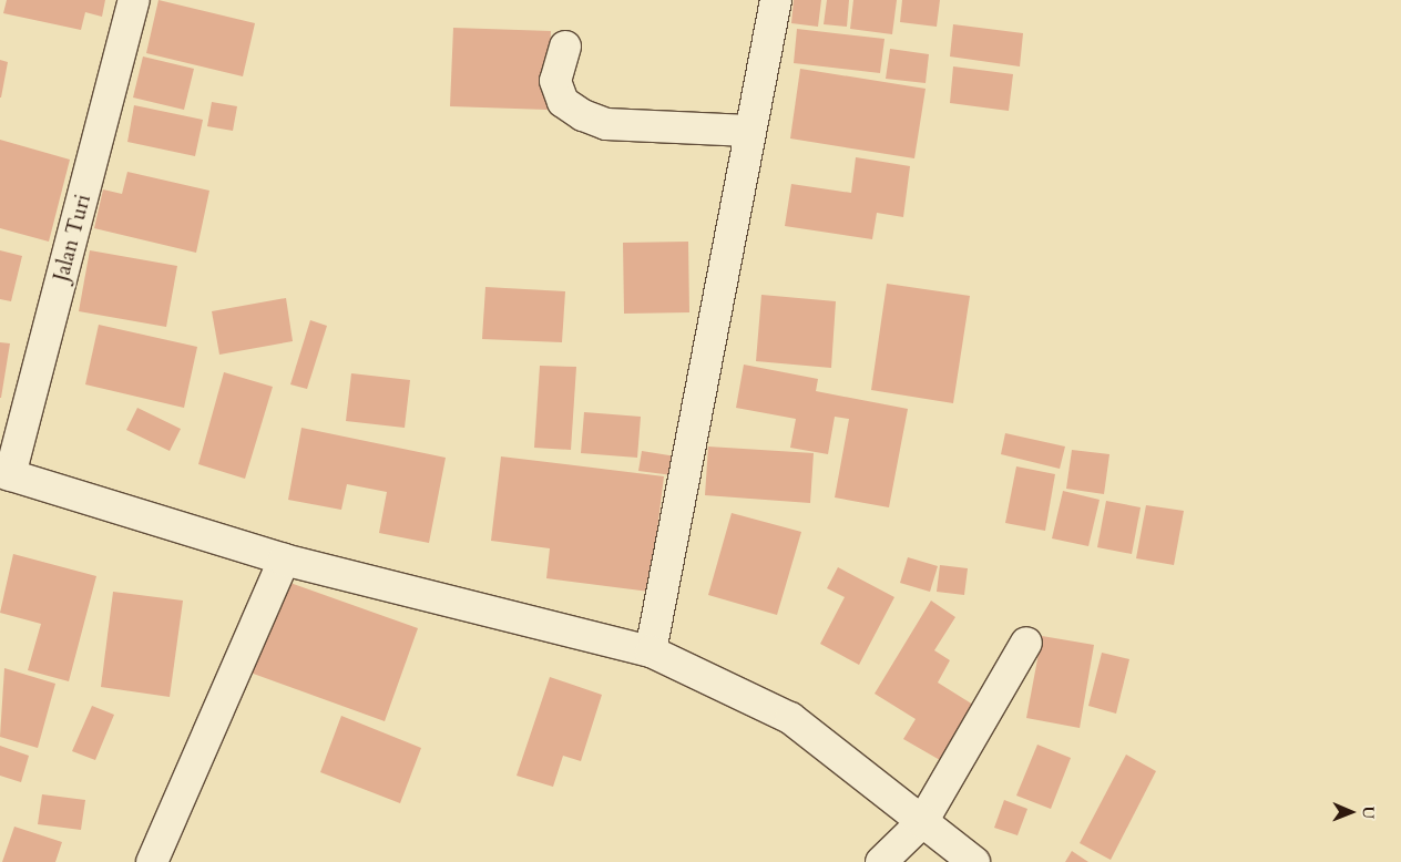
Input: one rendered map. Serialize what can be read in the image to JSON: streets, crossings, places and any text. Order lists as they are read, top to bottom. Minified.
{"streets":{"street":["Jalan Turi"]},"north":"right"}
